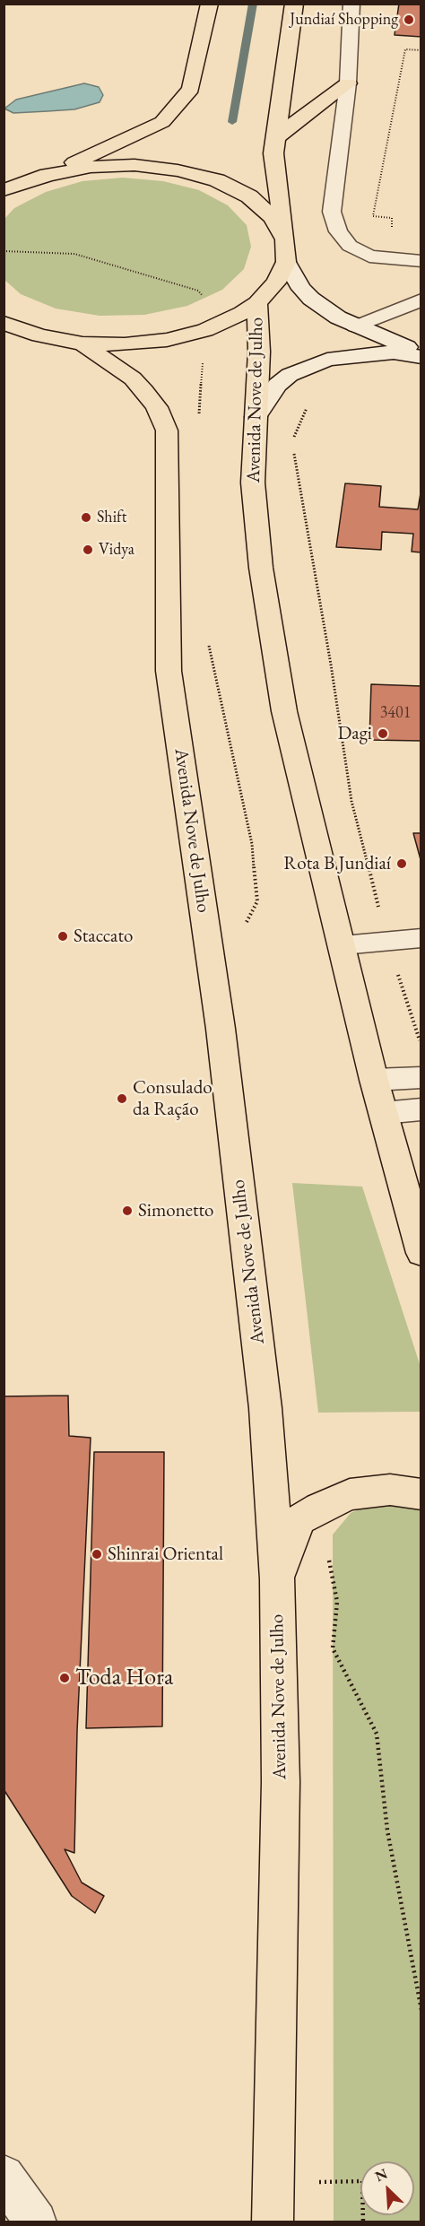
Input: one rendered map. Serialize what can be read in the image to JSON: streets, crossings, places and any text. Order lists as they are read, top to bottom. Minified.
{"streets":{"main road":["Avenida Nove de Julho"]},"places":["Jundiaí Shopping","Shift","Vidya","Dagi","Rota B Jundiaí","Staccato","Consulado da Ração","Simonetto","Shinrai Oriental","Toda Hora"],"house_numbers":["3401"],"north":"top left"}
